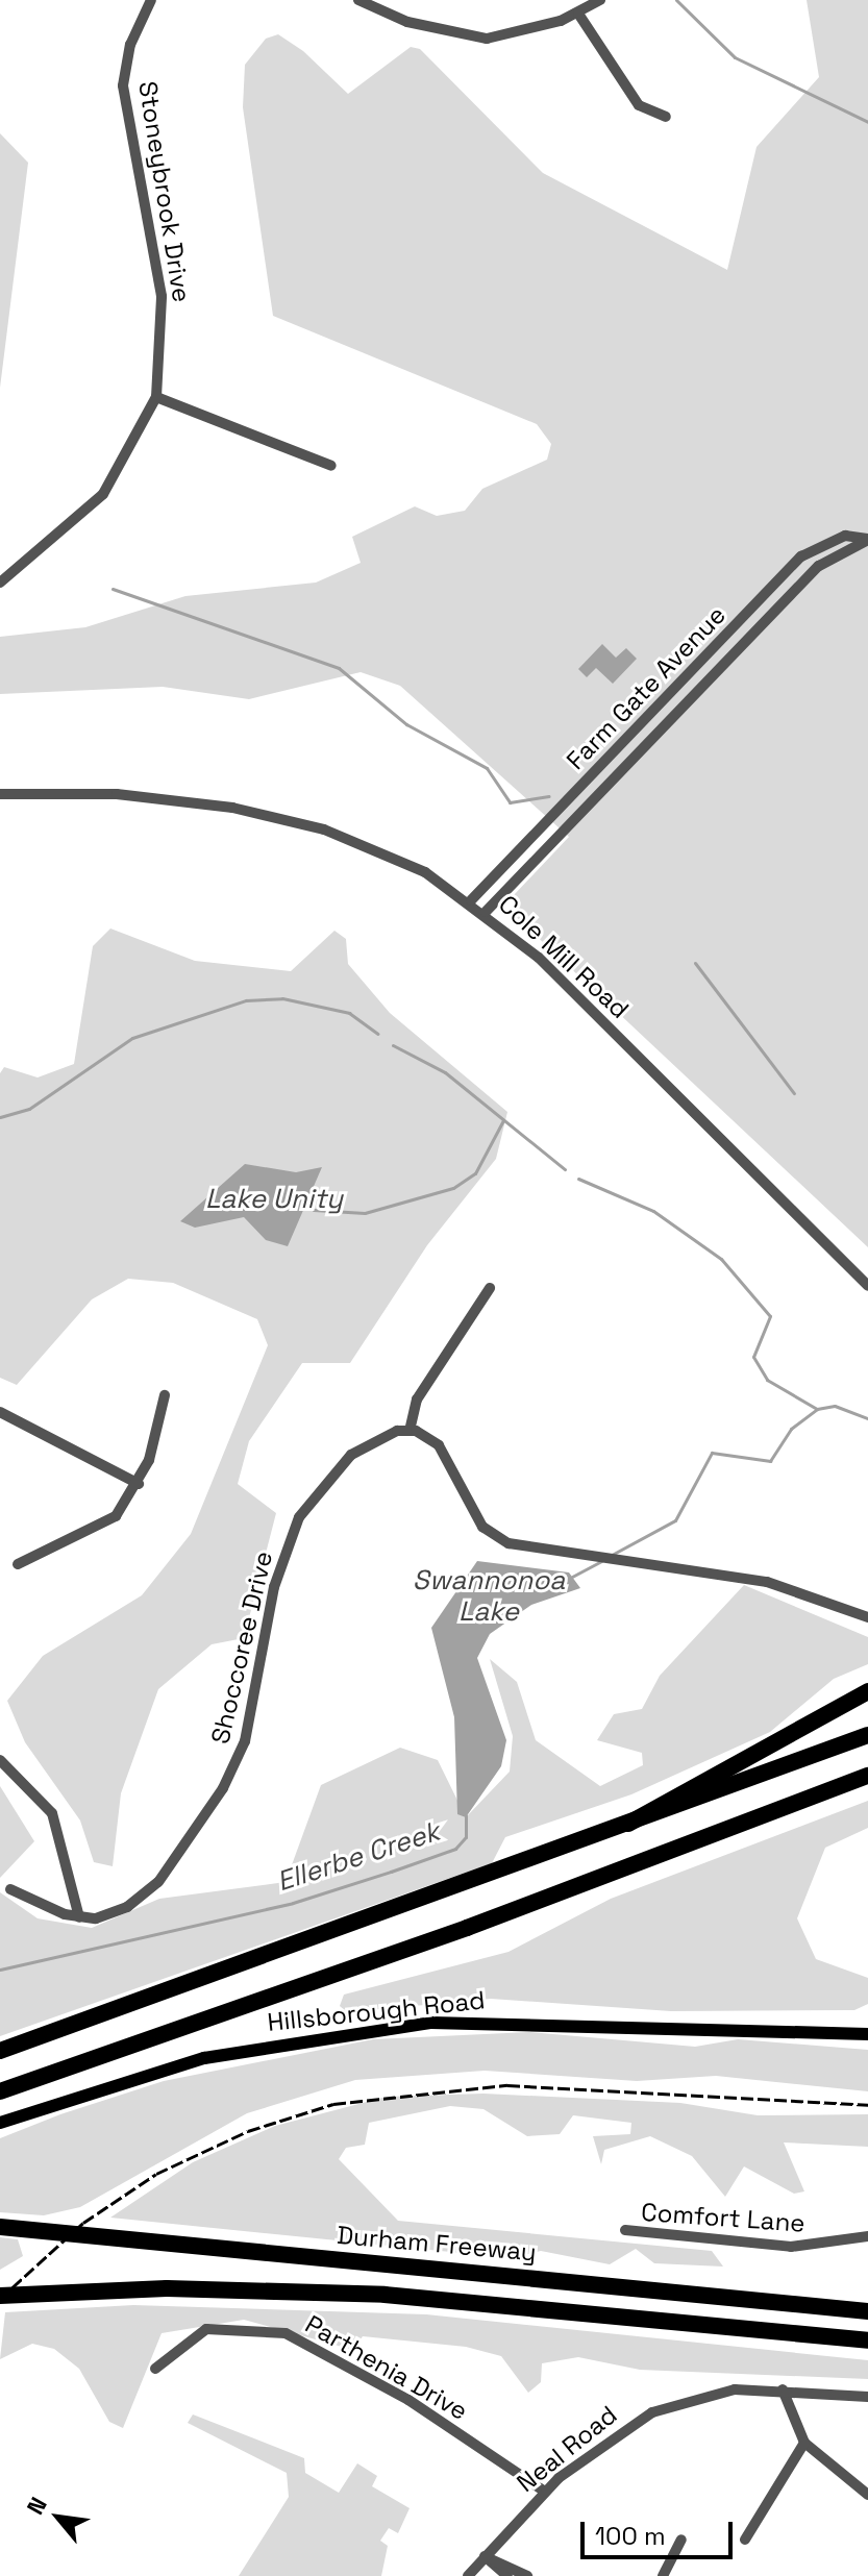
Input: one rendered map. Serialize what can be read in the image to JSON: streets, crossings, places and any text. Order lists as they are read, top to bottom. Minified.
{"streets":{"highway":["Durham Freeway"],"main road":["Hillsborough Road"],"street":["Stoneybrook Drive","Farm Gate Avenue","Cole Mill Road","Shoccoree Drive","Comfort Lane","Parthenia Drive","Neal Road"]},"crossings":[["Farm Gate Avenue","Cole Mill Road"],["Parthenia Drive","Neal Road"]],"water":["Lake Unity","Swannonoa Lake","Ellerbe Creek"],"scale_bar":"100 m","north":"top left"}
